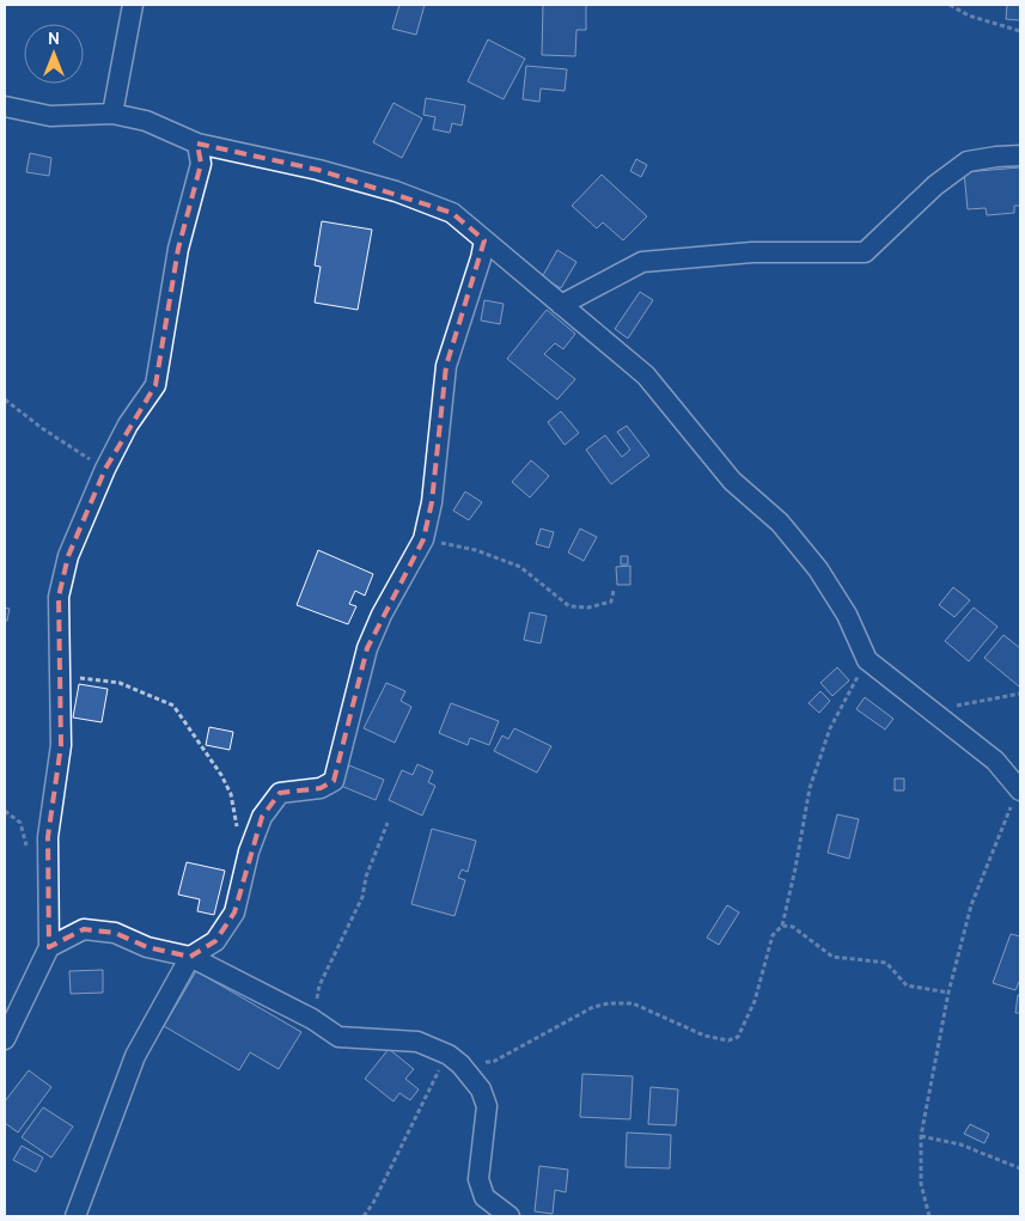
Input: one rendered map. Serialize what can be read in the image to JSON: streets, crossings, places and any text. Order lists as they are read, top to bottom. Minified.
{"north":"top"}
